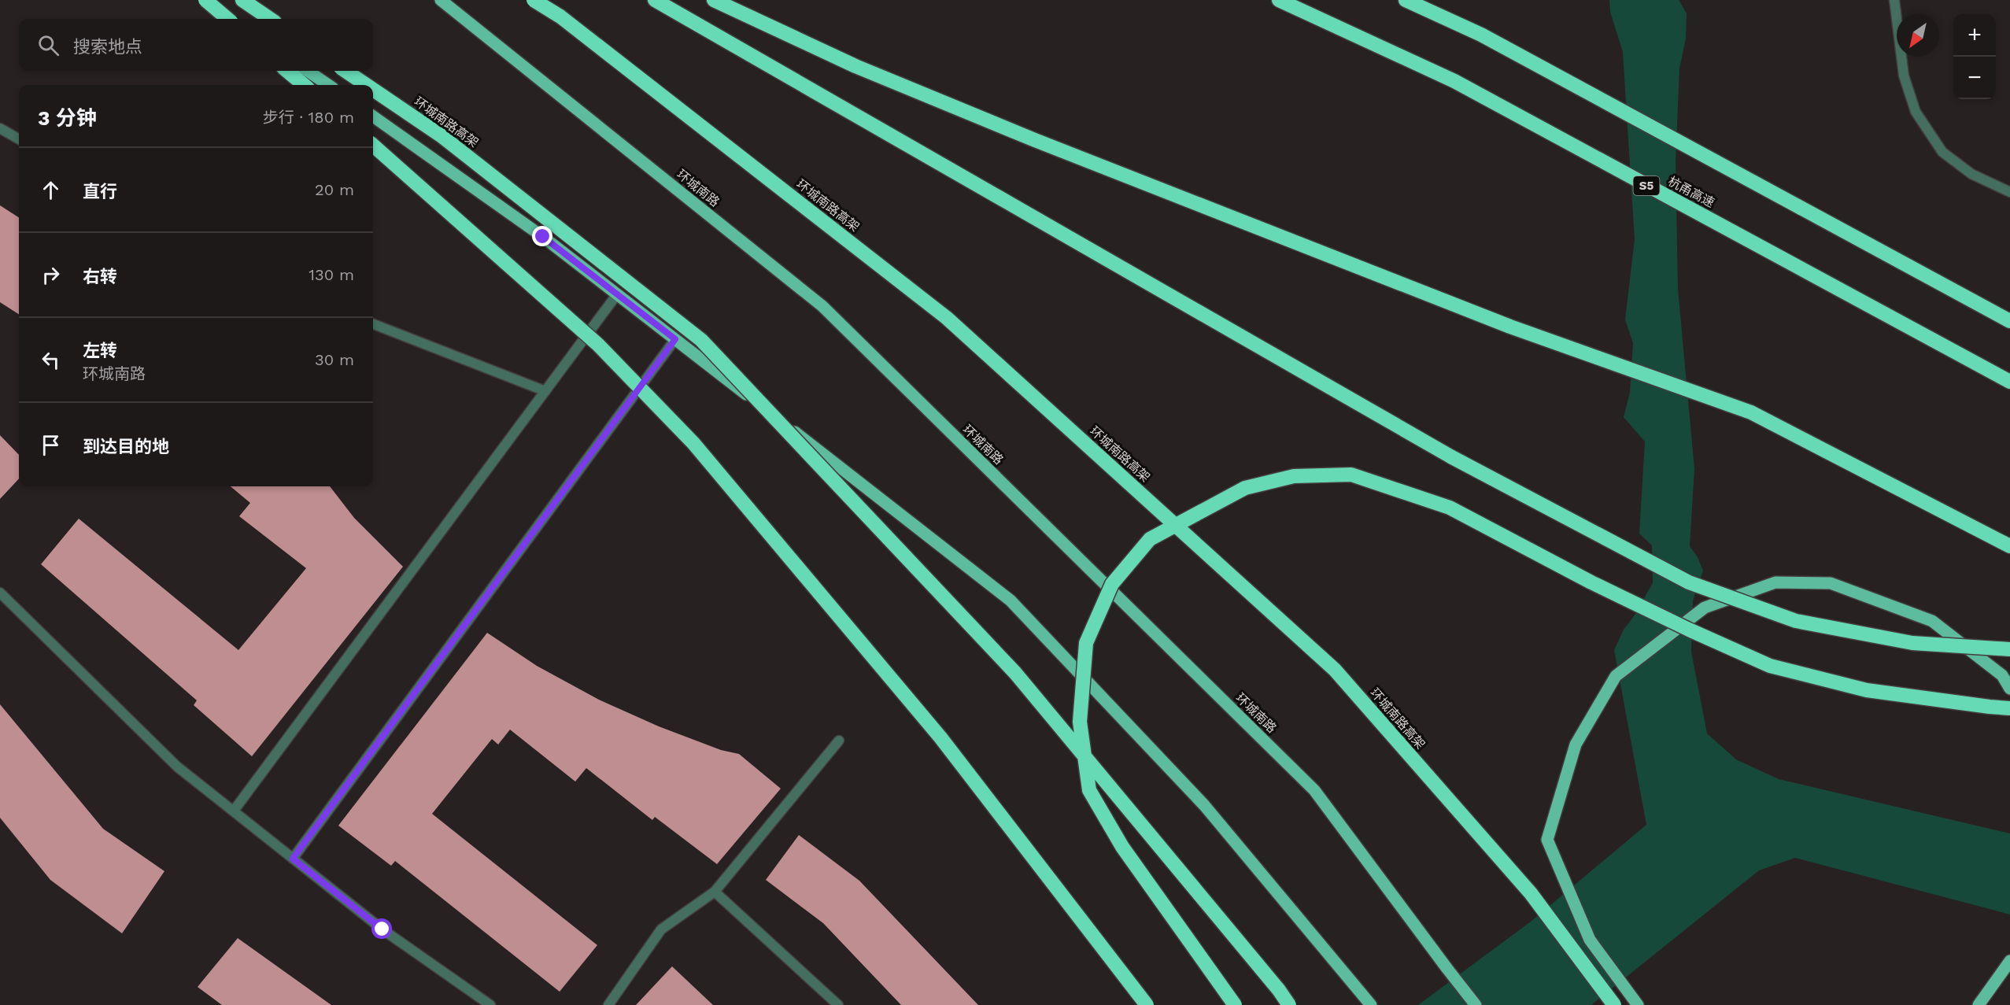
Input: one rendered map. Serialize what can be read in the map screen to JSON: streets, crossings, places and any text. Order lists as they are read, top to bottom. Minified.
{"streets":{"highway":["环城南路高架","S5","杭甬高速"],"main road":["环城南路"]},"north":"bottom left","page":{"map_buttons":["+","−"],"search":"搜索地点","heading":["3 分钟","步行 · 180 m"],"list":[["直行","20 m"],["右转","130 m"],["左转","环城南路","30 m"],"到达目的地"]}}
